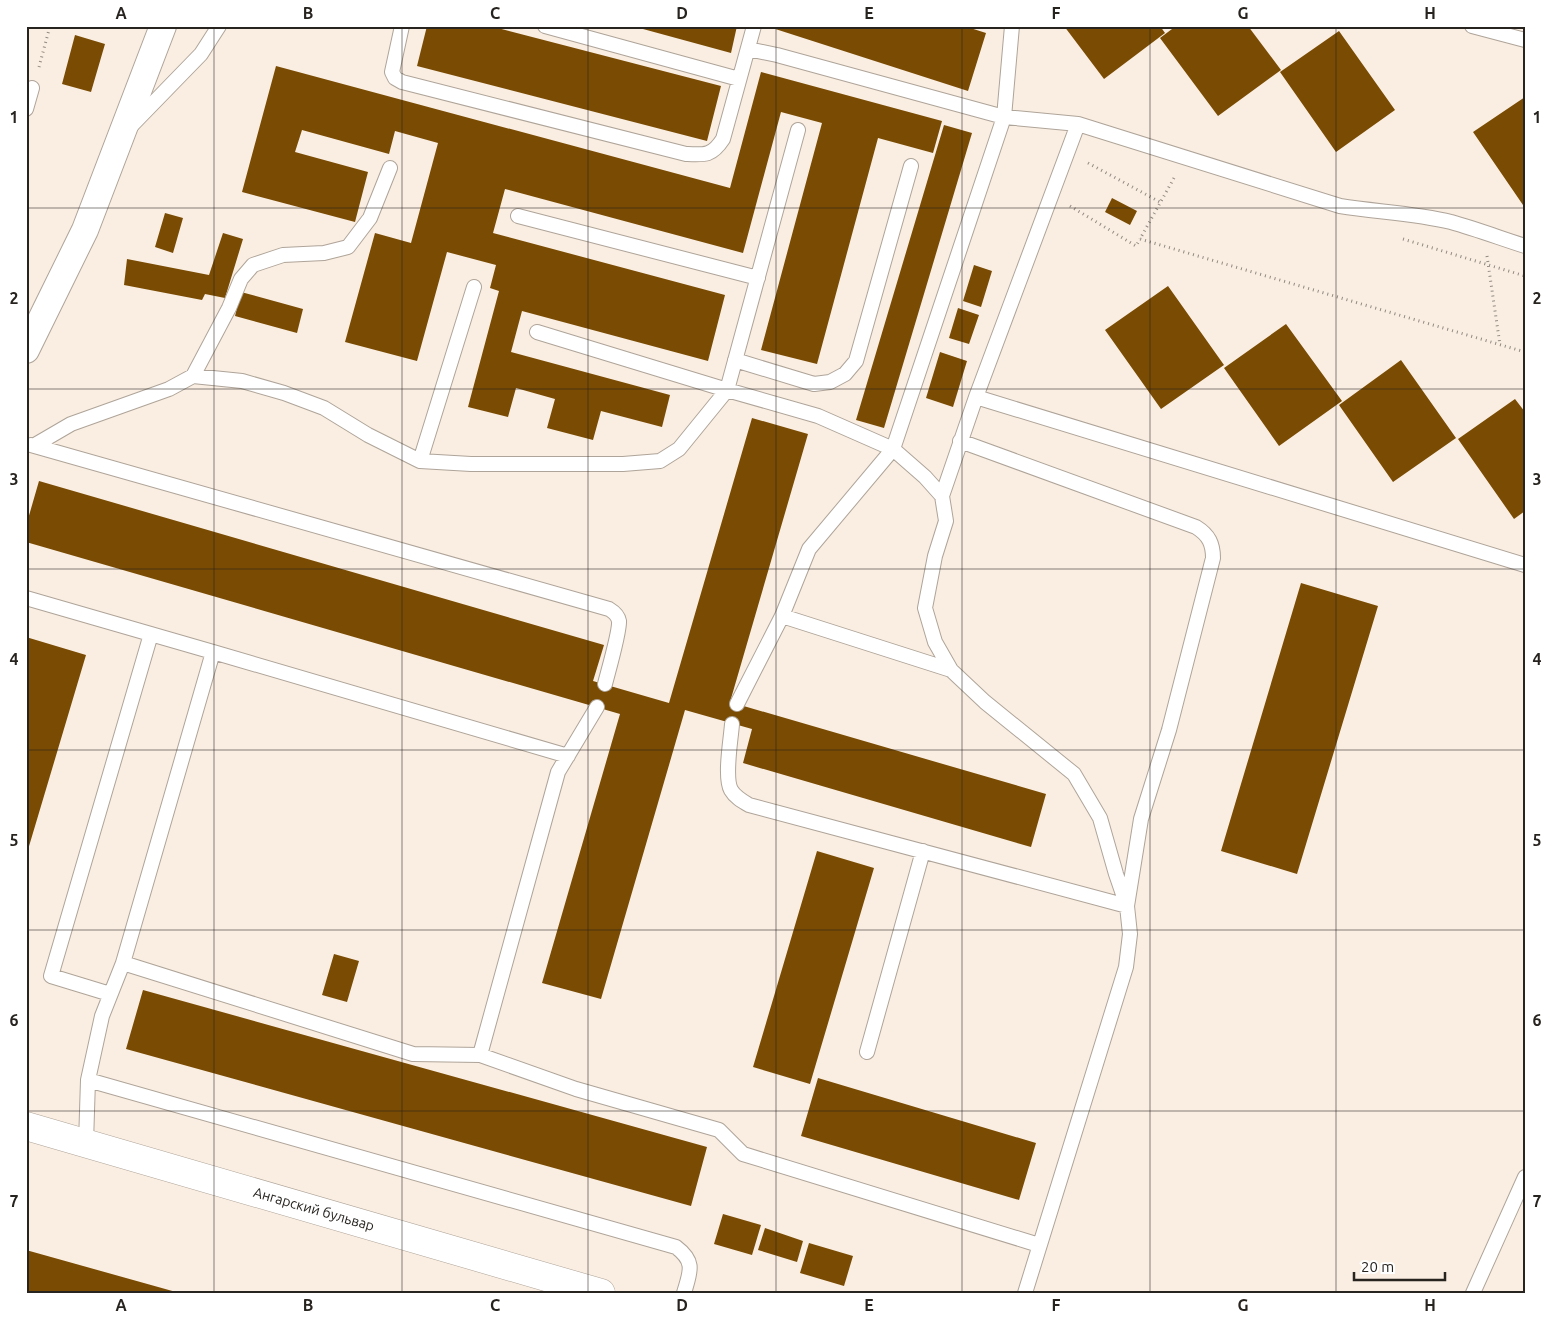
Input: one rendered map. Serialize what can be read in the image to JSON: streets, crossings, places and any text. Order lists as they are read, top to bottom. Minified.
{"streets":{"street":["Ангарский бульвар"]},"scale_bar":"20 m","grid":{"columns":["A","B","C","D","E","F","G","H"],"rows":["1","2","3","4","5","6","7"]}}
